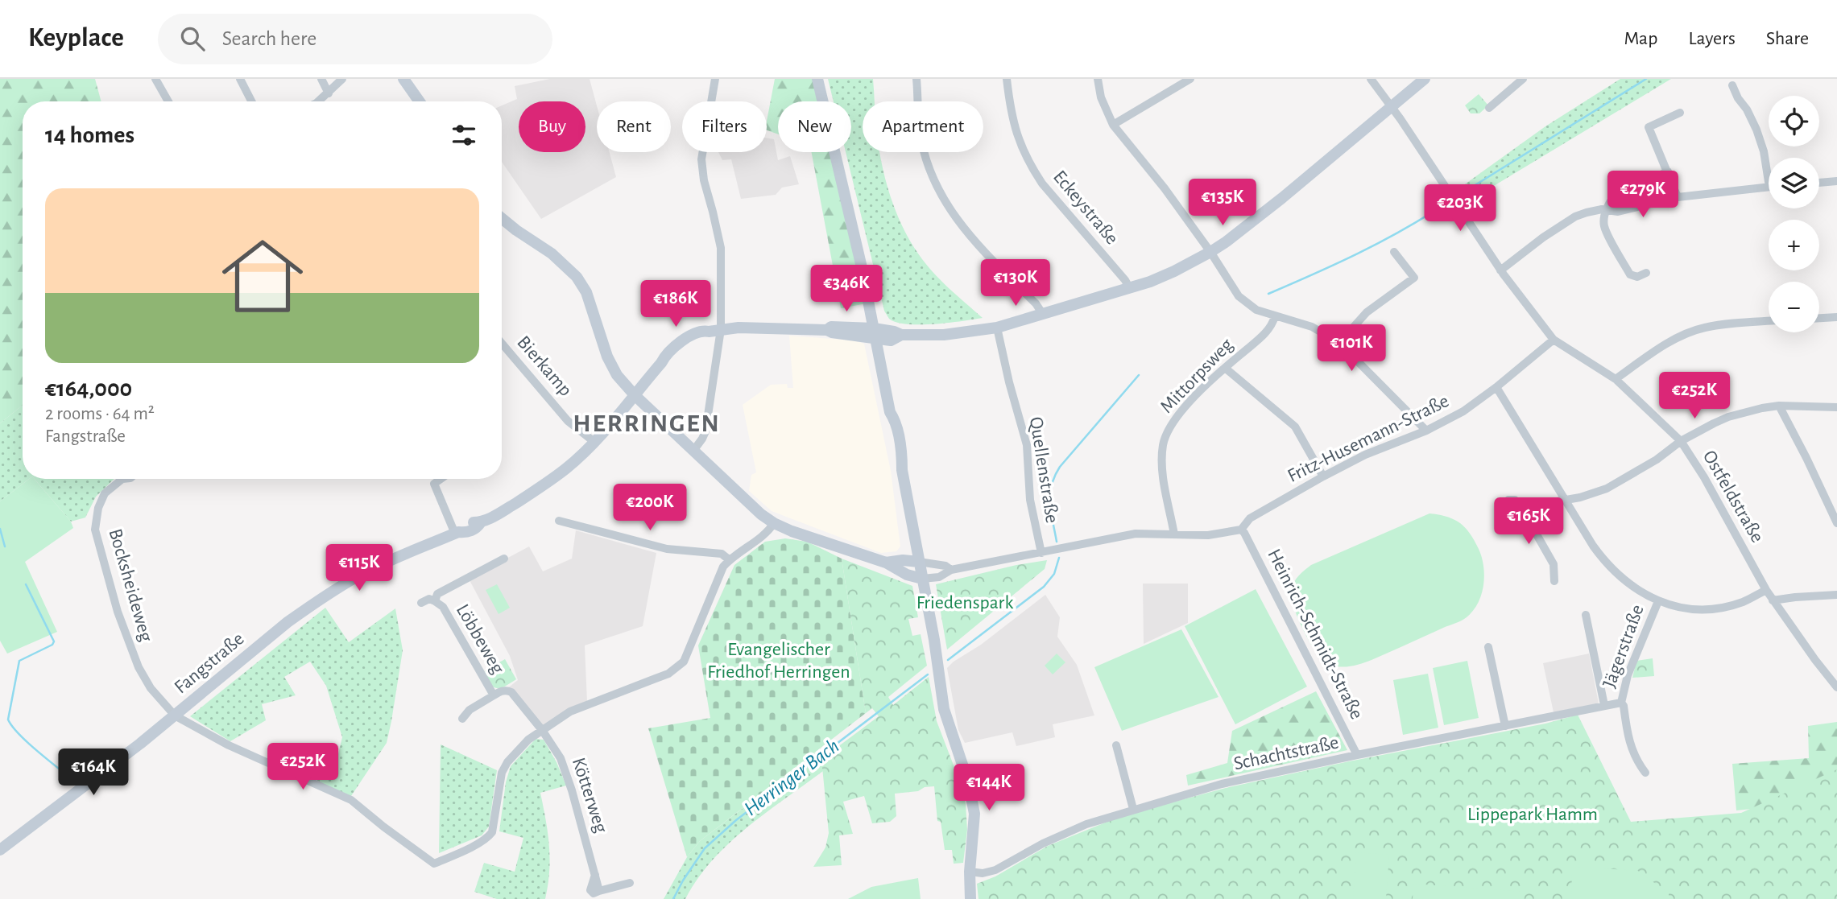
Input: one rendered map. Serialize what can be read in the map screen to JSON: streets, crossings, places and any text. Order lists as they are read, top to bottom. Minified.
{"streets":{"main road":["Fangstraße"],"street":["Eckeystraße","Bierkamp","Mittorpsweg","Fritz-Husemann-Straße","Quellenstraße","Ostfeldstraße","Bocksheideweg","Heinrich-Schmidt-Straße","Löbbeweg","Jägerstraße","Schachtstraße","Kötterweg"]},"crossings":[["Eckeystraße","Fangstraße"],["Bierkamp","Fangstraße"],["Fritz-Husemann-Straße","Ostfeldstraße"],["Fritz-Husemann-Straße","Heinrich-Schmidt-Straße"],["Fritz-Husemann-Straße","Jägerstraße"],["Quellenstraße","Fangstraße"],["Ostfeldstraße","Jägerstraße"],["Ostfeldstraße","Fangstraße"],["Bocksheideweg","Löbbeweg"],["Bocksheideweg","Fangstraße"],["Bocksheideweg","Kötterweg"],["Heinrich-Schmidt-Straße","Schachtstraße"],["Löbbeweg","Kötterweg"],["Jägerstraße","Schachtstraße"]],"districts":["HERRINGEN"],"water":["Herringer Bach"],"parks":["Friedenspark","Evangelischer Friedhof Herringen","Lippepark Hamm"],"page":{"header":"Keyplace","search":"Search here","nav":["Map","Layers","Share"],"map_buttons":["+","−"],"chip":["Buy","Rent","Filters","New","Apartment"],"heading":"14 homes","list":[{"name":"€164,000","note":"2 rooms · 64 m² · Fangstraße"}],"price":["€279K","€135K","€203K","€130K","€346K","€186K","€101K","€252K","€200K","€165K","€115K","€252K","€164K","€144K"]}}
